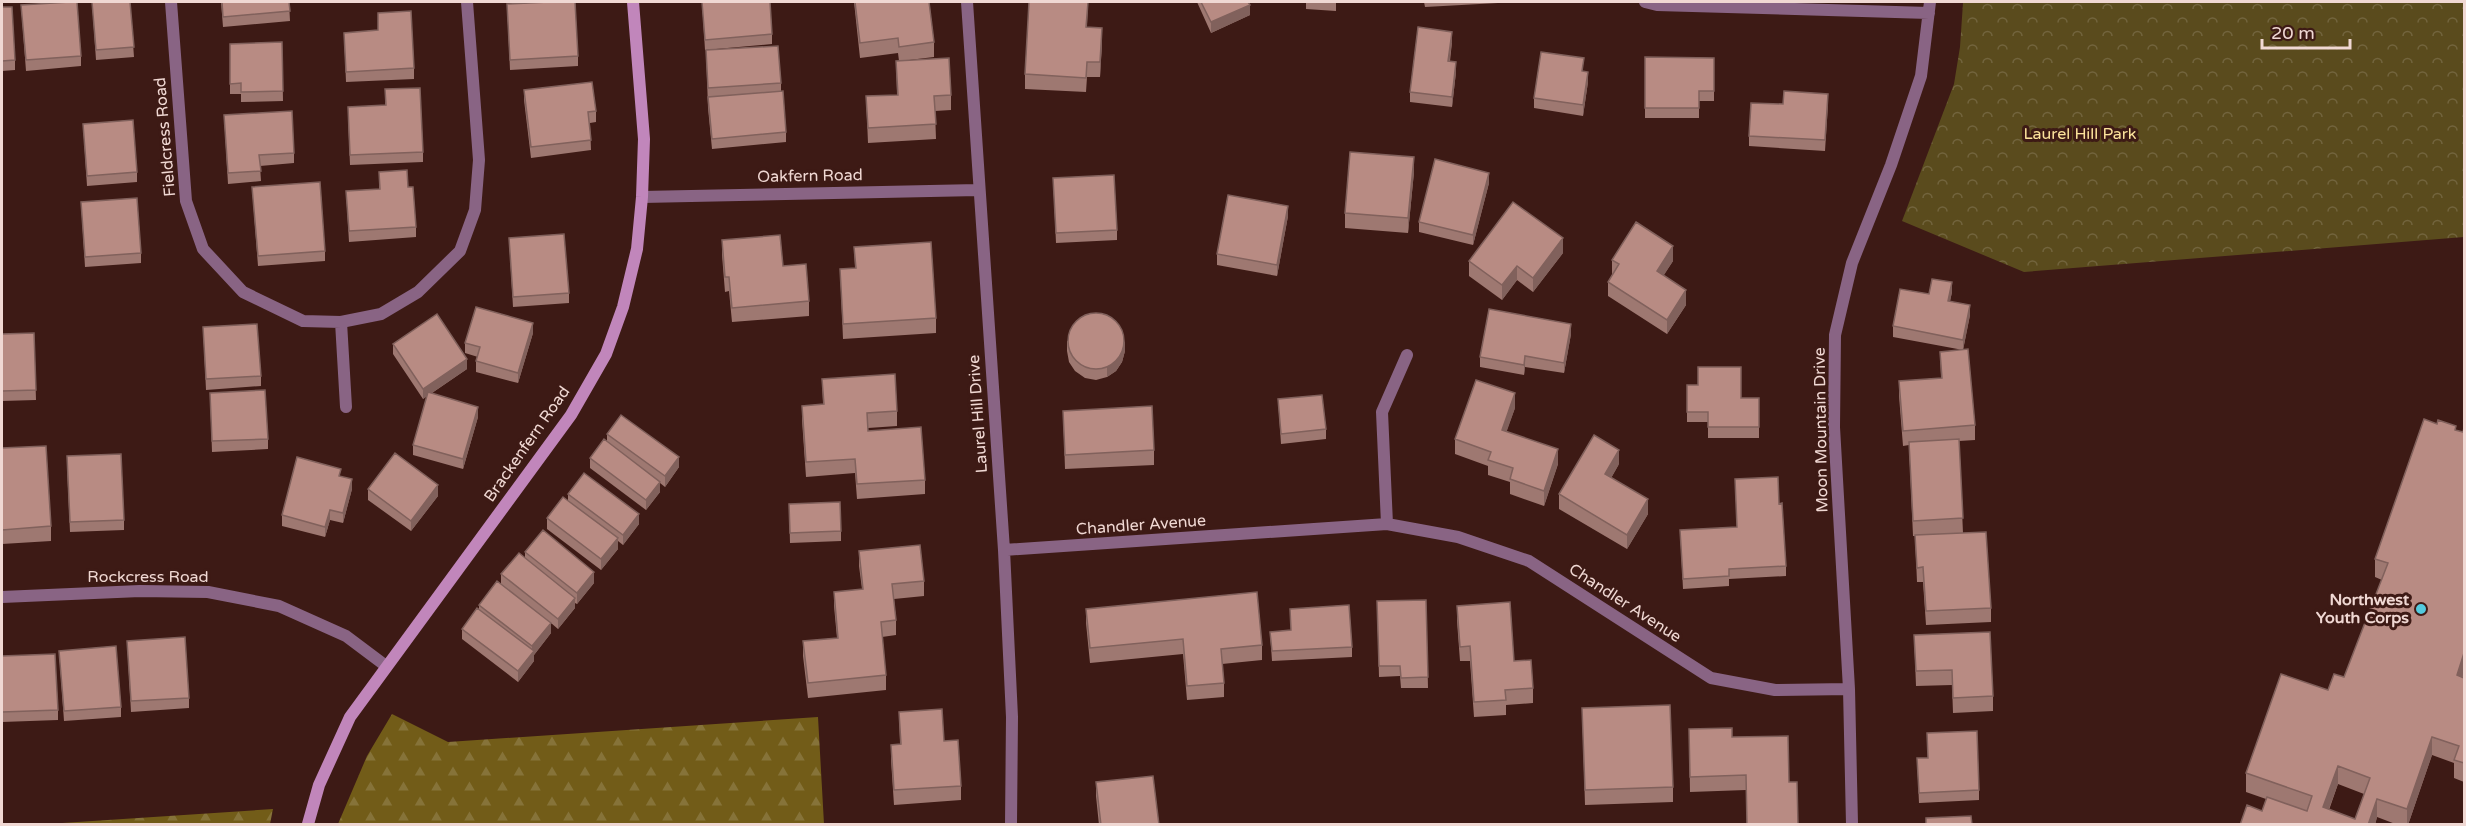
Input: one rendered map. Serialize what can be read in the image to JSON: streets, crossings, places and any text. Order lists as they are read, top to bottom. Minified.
{"streets":{"street":["Fieldcress Road","Oakfern Road","Laurel Hill Drive","Moon Mountain Drive","Brackenfern Road","Chandler Avenue","Rockcress Road"]},"crossings":[["Oakfern Road","Laurel Hill Drive"],["Oakfern Road","Brackenfern Road"],["Laurel Hill Drive","Chandler Avenue"],["Moon Mountain Drive","Chandler Avenue"],["Brackenfern Road","Rockcress Road"]],"parks":["Laurel Hill Park"],"places":["Northwest Youth Corps"],"scale_bar":"20 m"}
